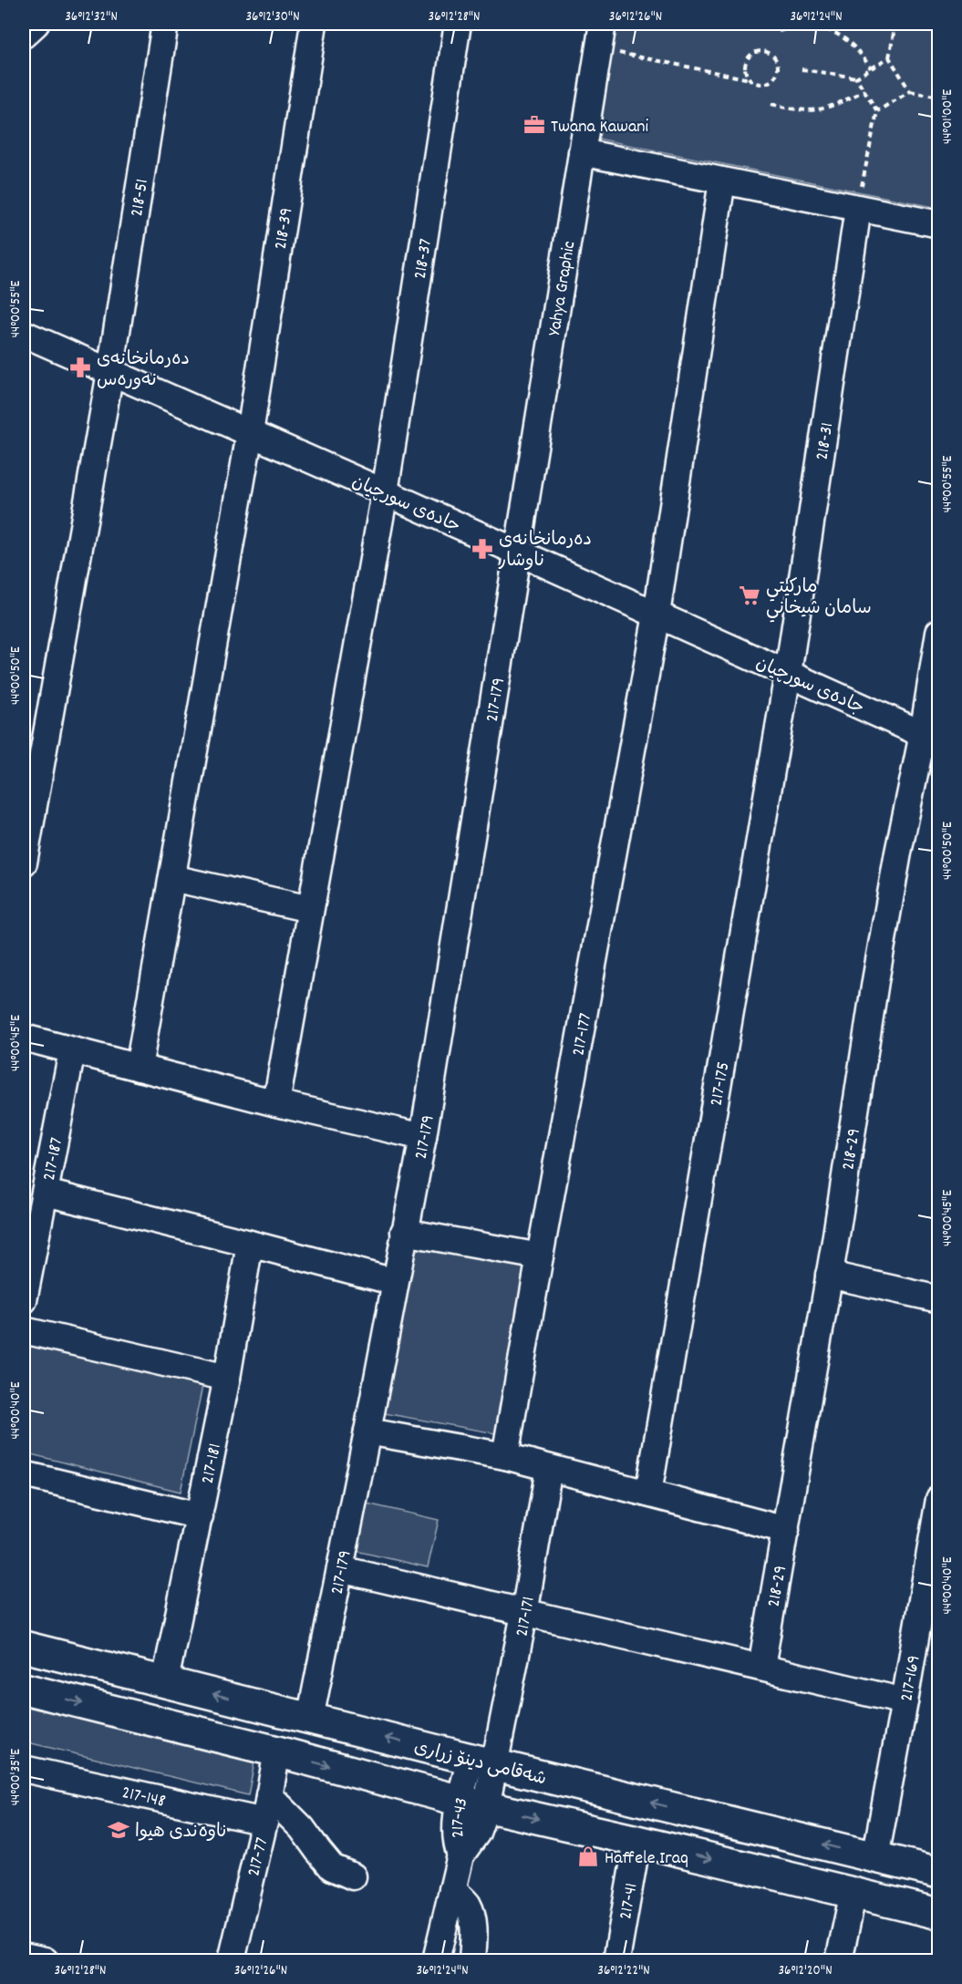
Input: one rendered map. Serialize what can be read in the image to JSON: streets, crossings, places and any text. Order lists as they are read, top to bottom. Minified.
{"streets":{"main road":["شەقامی دینۆ زراری"],"street":["218-51","218-39","218-37","Yahya Graphic","218-31","جادەی سورچیان","217-179","217-177","217-175","218-29","217-187","217-181","217-171","217-169","217-148","217-43","217-77","217-41"]},"crossings":[["218-51","جادەی سورچیان"],["218-39","جادەی سورچیان"],["218-37","جادەی سورچیان"],["Yahya Graphic","جادەی سورچیان"],["Yahya Graphic","217-179"],["218-31","جادەی سورچیان"],["218-31","217-175"],["جادەی سورچیان","217-179"],["جادەی سورچیان","217-177"],["جادەی سورچیان","217-175"],["جادەی سورچیان","218-29"],["217-179","شەقامی دینۆ زراری"],["217-181","شەقامی دینۆ زراری"],["217-171","شەقامی دینۆ زراری"],["217-171","217-43"],["217-169","شەقامی دینۆ زراری"],["شەقامی دینۆ زراری","217-43"],["217-148","217-77"]],"places":{"office":["Twana Kawani"],"pharmacy":["دەرمانخانەی نەورەس","دەرمانخانەی ناوشار"],"supermarket":["ماركيتي سامان شيخاني"],"school or university":["ناوەندی هیوا"],"shop":["Haffele Iraq"]},"coordinates":["36°12'32\"N","36°12'30\"N","36°12'28\"N","36°12'26\"N","36°12'24\"N","44°01'00\"E","44°00'55\"E","44°00'50\"E","44°00'45\"E","44°00'40\"E","44°00'35\"E","36°12'22\"N","36°12'20\"N"]}
